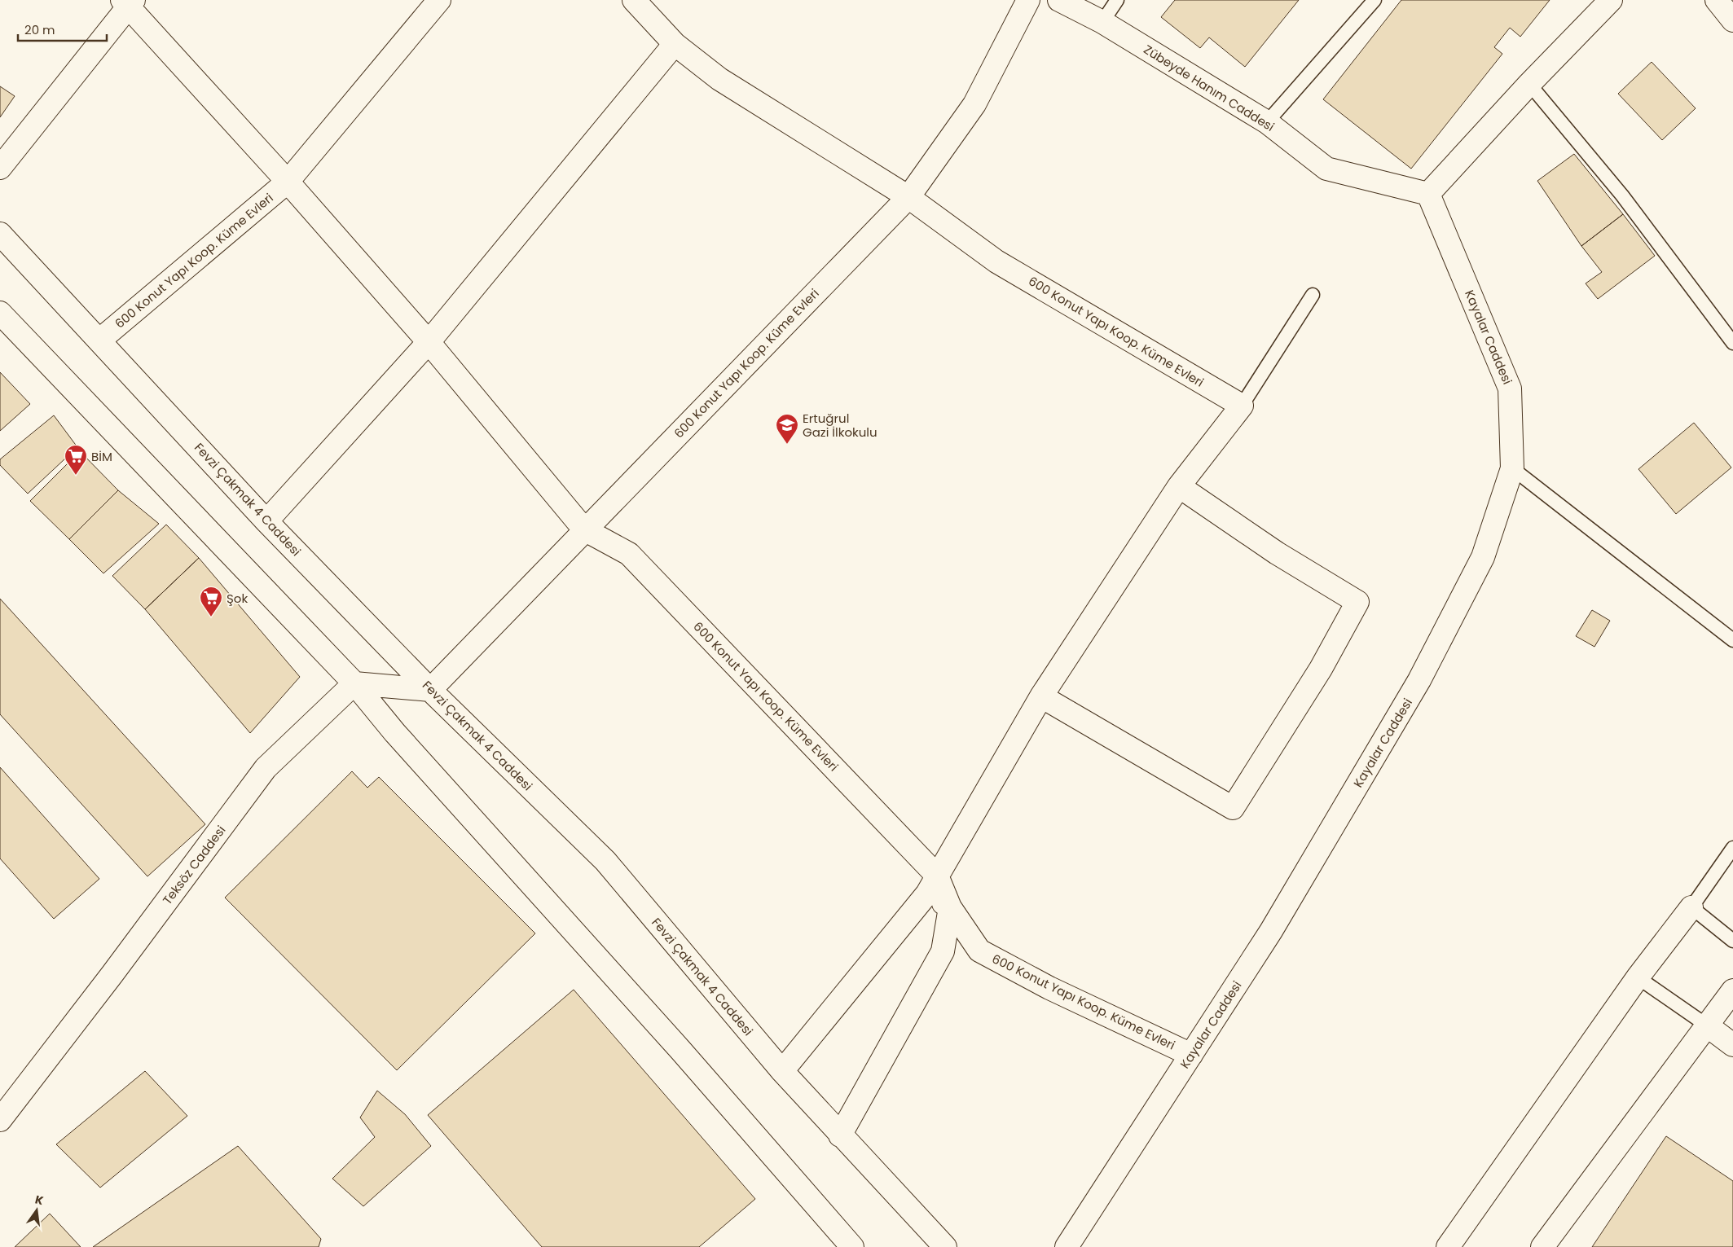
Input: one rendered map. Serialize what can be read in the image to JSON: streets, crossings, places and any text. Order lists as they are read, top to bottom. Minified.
{"streets":{"street":["Zübeyde Hanım Caddesi","600 Konut Yapı Koop. Küme Evleri","Kayalar Caddesi","Fevzi Çakmak 4 Caddesi","Teksöz Caddesi"]},"crossings":[["Zübeyde Hanım Caddesi","Kayalar Caddesi"],["600 Konut Yapı Koop. Küme Evleri","Kayalar Caddesi"],["600 Konut Yapı Koop. Küme Evleri","Fevzi Çakmak 4 Caddesi"]],"places":{"school or university":["Ertuğrul Gazi İlkokulu"],"supermarket":["BİM","Şok"]},"scale_bar":"20 m","north":"top"}
